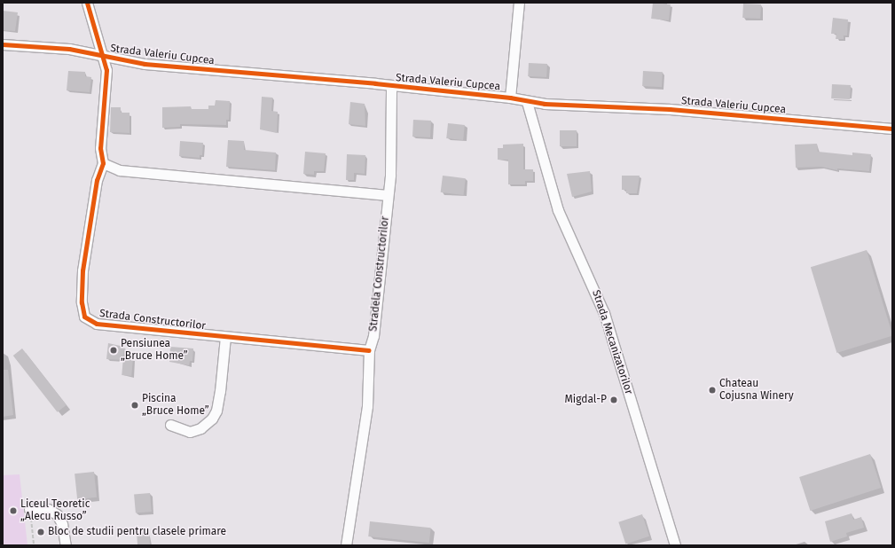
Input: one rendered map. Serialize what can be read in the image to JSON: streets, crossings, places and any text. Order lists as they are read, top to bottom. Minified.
{"streets":{"street":["Strada Valeriu Cupcea","Stradela Constructorilor","Strada Constructorilor","Strada Mecanizatorilor"]},"crossings":[["Strada Valeriu Cupcea","Stradela Constructorilor"],["Strada Valeriu Cupcea","Strada Constructorilor"],["Strada Valeriu Cupcea","Strada Mecanizatorilor"],["Stradela Constructorilor","Strada Constructorilor"]],"places":["Pensiunea „Bruce Home”","Chateau Cojusna Winery","Migdal-P","Piscina „Bruce Home”","Liceul Teoretic „Alecu Russo”","Bloc de studii pentru clasele primare"]}
